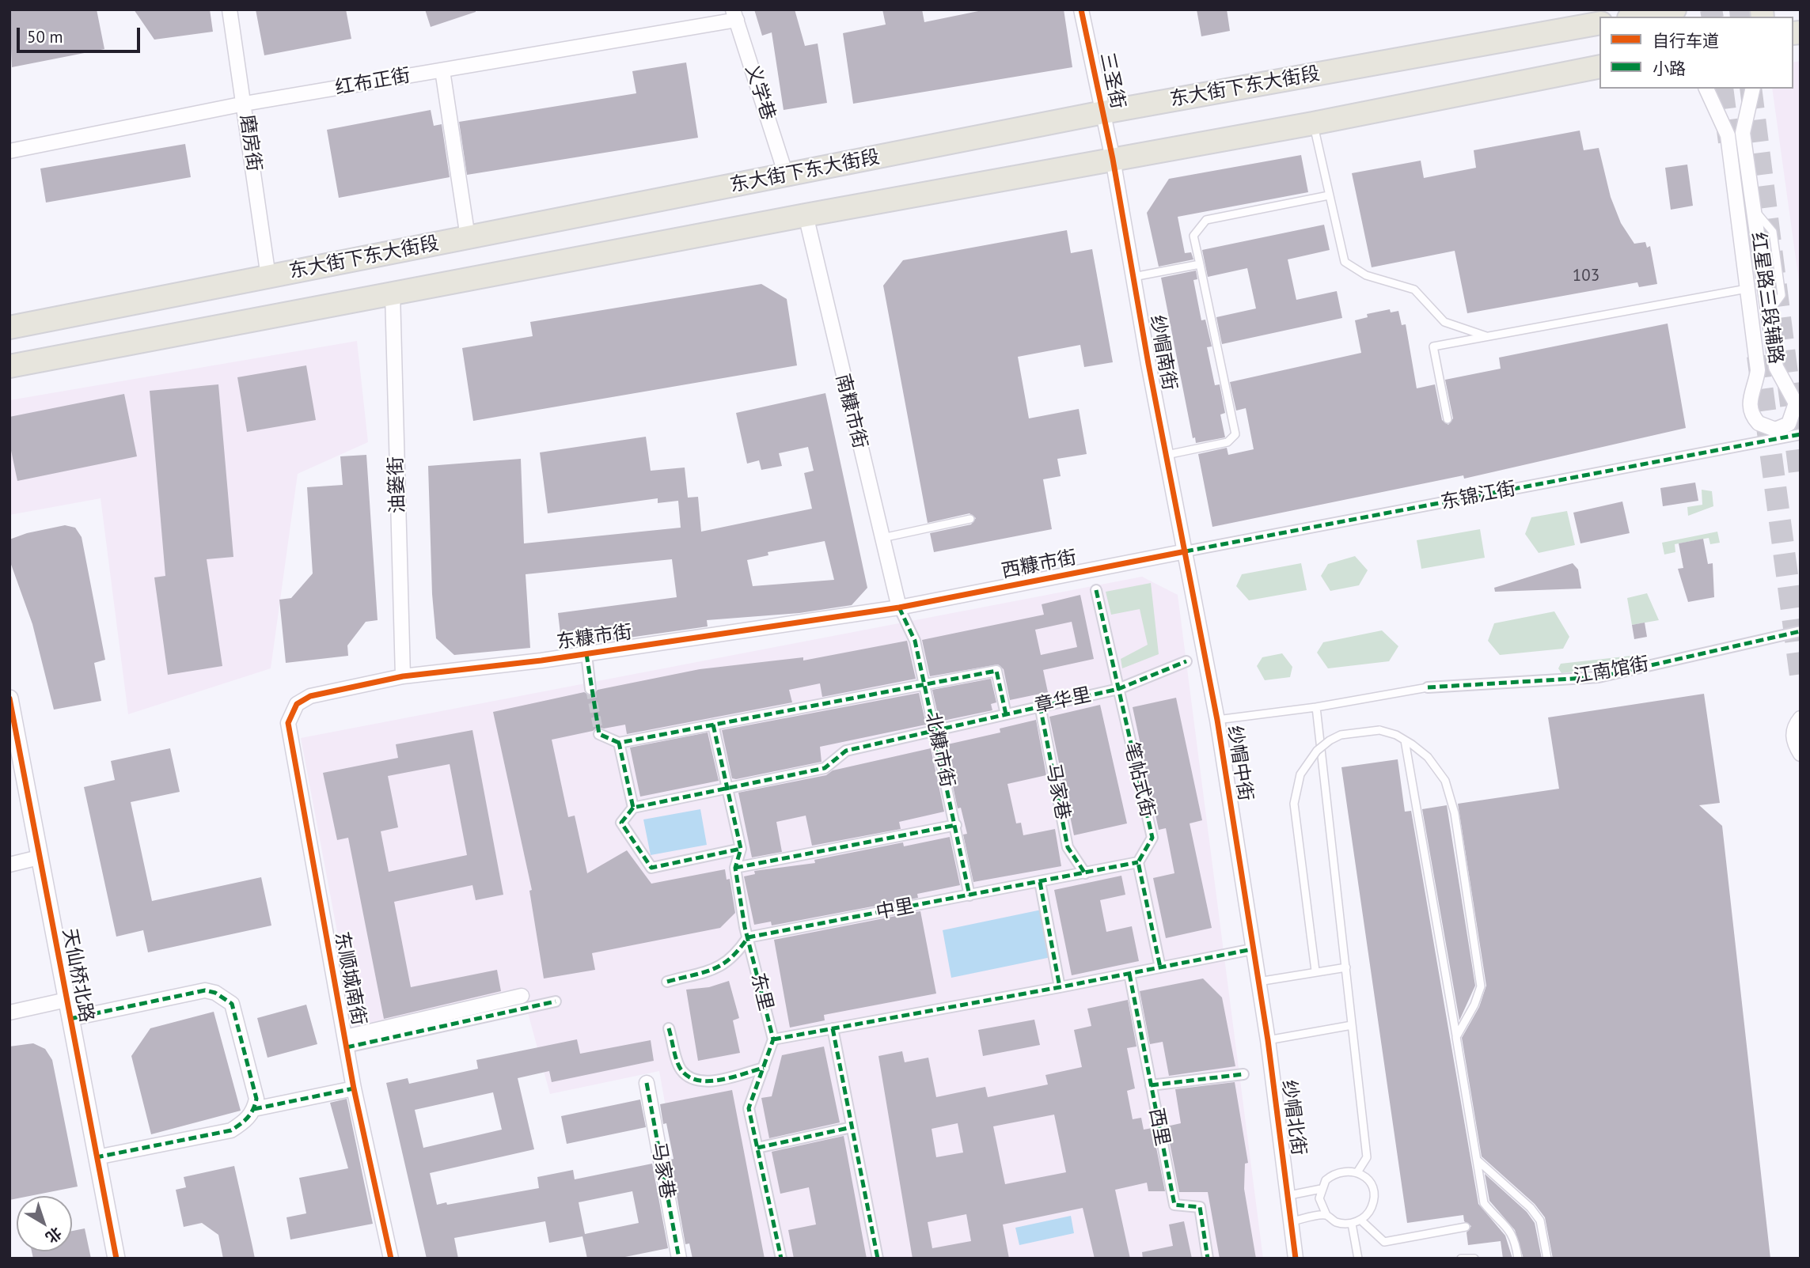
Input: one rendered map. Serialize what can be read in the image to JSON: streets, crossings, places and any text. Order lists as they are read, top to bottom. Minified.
{"streets":{"main road":["东大街下东大街段"],"street":["三圣街","红布正街","义学巷","磨房街","红星路三段辅路","纱帽南街","南糠市街","油篓街","东锦江街","西糠市街","东糠市街","江南馆街","章华里","北糠市街","纱帽中街","笔帖式街","马家巷","中里","天仙桥北路","东顺城南街","东里","纱帽北街","西里"]},"crossings":[["三圣街","东大街下东大街段"],["三圣街","纱帽南街"],["红布正街","义学巷"],["红布正街","磨房街"],["东大街下东大街段","义学巷"],["东大街下东大街段","磨房街"],["东大街下东大街段","纱帽南街"],["东大街下东大街段","南糠市街"],["东大街下东大街段","油篓街"],["纱帽南街","东锦江街"],["纱帽南街","西糠市街"],["纱帽南街","纱帽中街"],["南糠市街","西糠市街"],["南糠市街","东糠市街"],["南糠市街","北糠市街"],["油篓街","东糠市街"],["东锦江街","西糠市街"],["东锦江街","纱帽中街"],["西糠市街","东糠市街"],["西糠市街","北糠市街"],["西糠市街","纱帽中街"],["东糠市街","北糠市街"],["东糠市街","东顺城南街"],["章华里","北糠市街"],["章华里","笔帖式街"],["章华里","马家巷"],["章华里","东里"],["北糠市街","中里"],["纱帽中街","纱帽北街"],["笔帖式街","中里"],["马家巷","中里"],["中里","东里"]],"house_numbers":["103"],"legend":["自行车道","小路"],"scale_bar":"50 m","north":"bottom right"}
